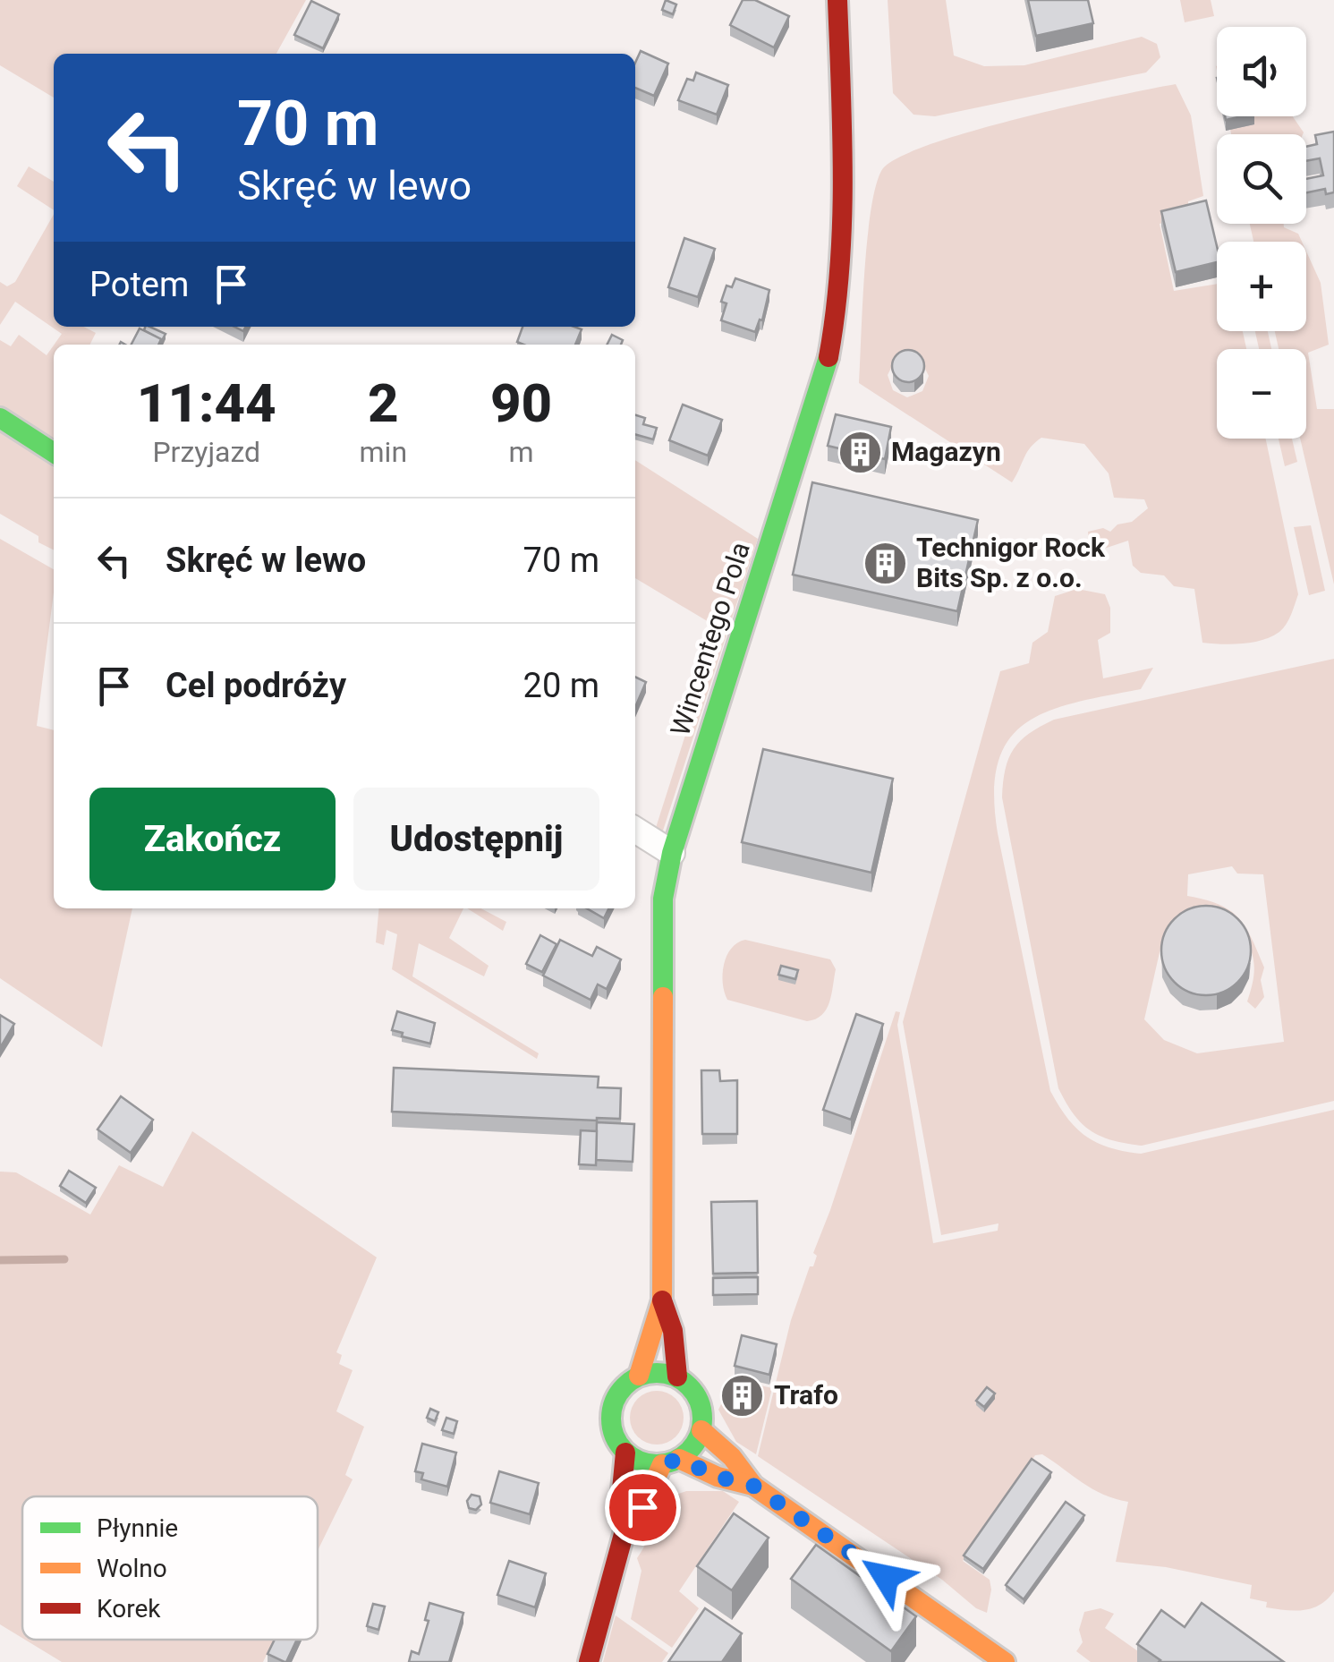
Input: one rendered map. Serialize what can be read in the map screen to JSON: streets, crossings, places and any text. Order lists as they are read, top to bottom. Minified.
{"streets":{"street":["Wincentego Pola"]},"places":{"building":["Magazyn","Technigor Rock Bits Sp. z o.o.","Trafo"]},"legend":["Płynnie","Wolno","Korek"],"page":{"map_buttons":["+","−"],"turn":["70 m","Skręć w lewo"],"then":"Potem","eta":["11:44","Przyjazd","2","min","90","m"],"list":[{"name":"Skręć w lewo","value":"70 m"},{"name":"Cel podróży","value":"20 m"}],"buttons":["Zakończ","Udostępnij"]}}
